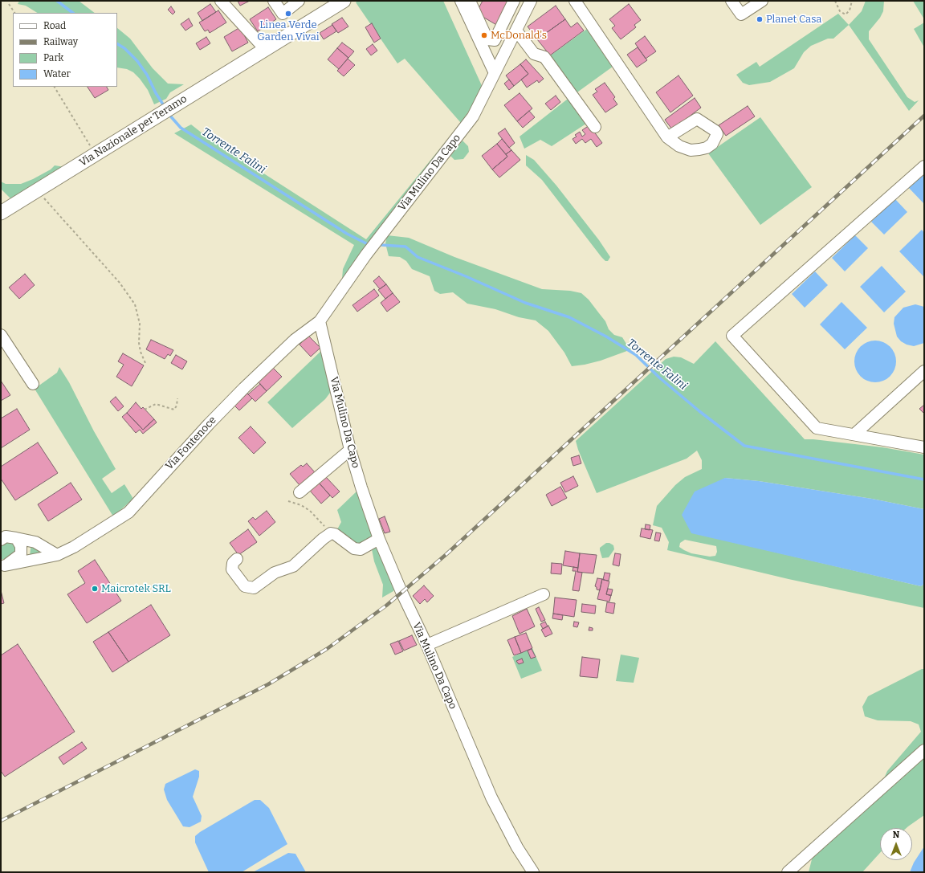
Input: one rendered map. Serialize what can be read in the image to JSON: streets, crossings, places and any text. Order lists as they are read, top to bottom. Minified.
{"streets":{"main road":["Via Nazionale per Teramo"],"street":["Via Mulino Da Capo","Via Fontenoce"]},"crossings":[["Via Mulino Da Capo","Via Fontenoce"]],"water":["Torrente Falini"],"places":["Linea Verde Garden Vivai","Planet Casa","McDonald's","Maicrotek SRL"],"legend":["Road","Railway","Park","Water"],"north":"top"}
